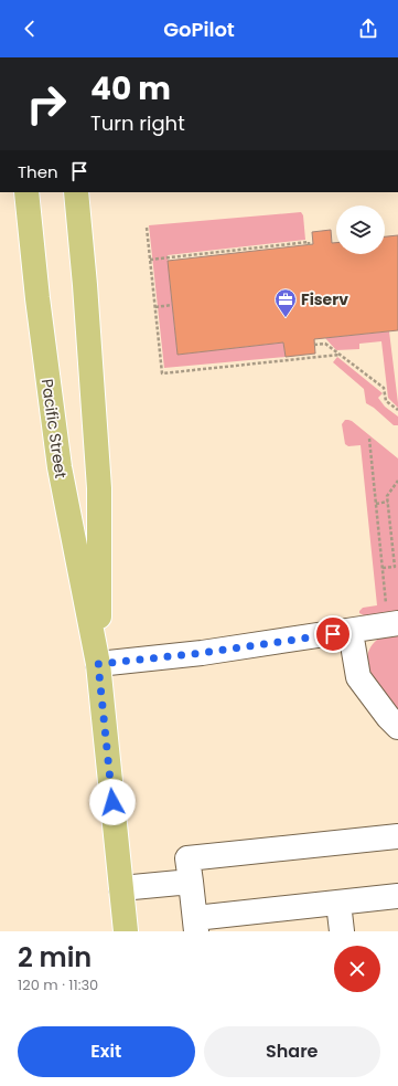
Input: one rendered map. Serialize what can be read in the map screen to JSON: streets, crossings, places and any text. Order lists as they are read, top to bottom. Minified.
{"streets":{"main road":["Pacific Street"]},"places":{"office":["Fiserv"]},"page":{"header":"GoPilot","turn":["40 m","Turn right"],"then":"Then","heading":["2 min","120 m · 11:30"],"buttons":["Exit","Share"]}}
